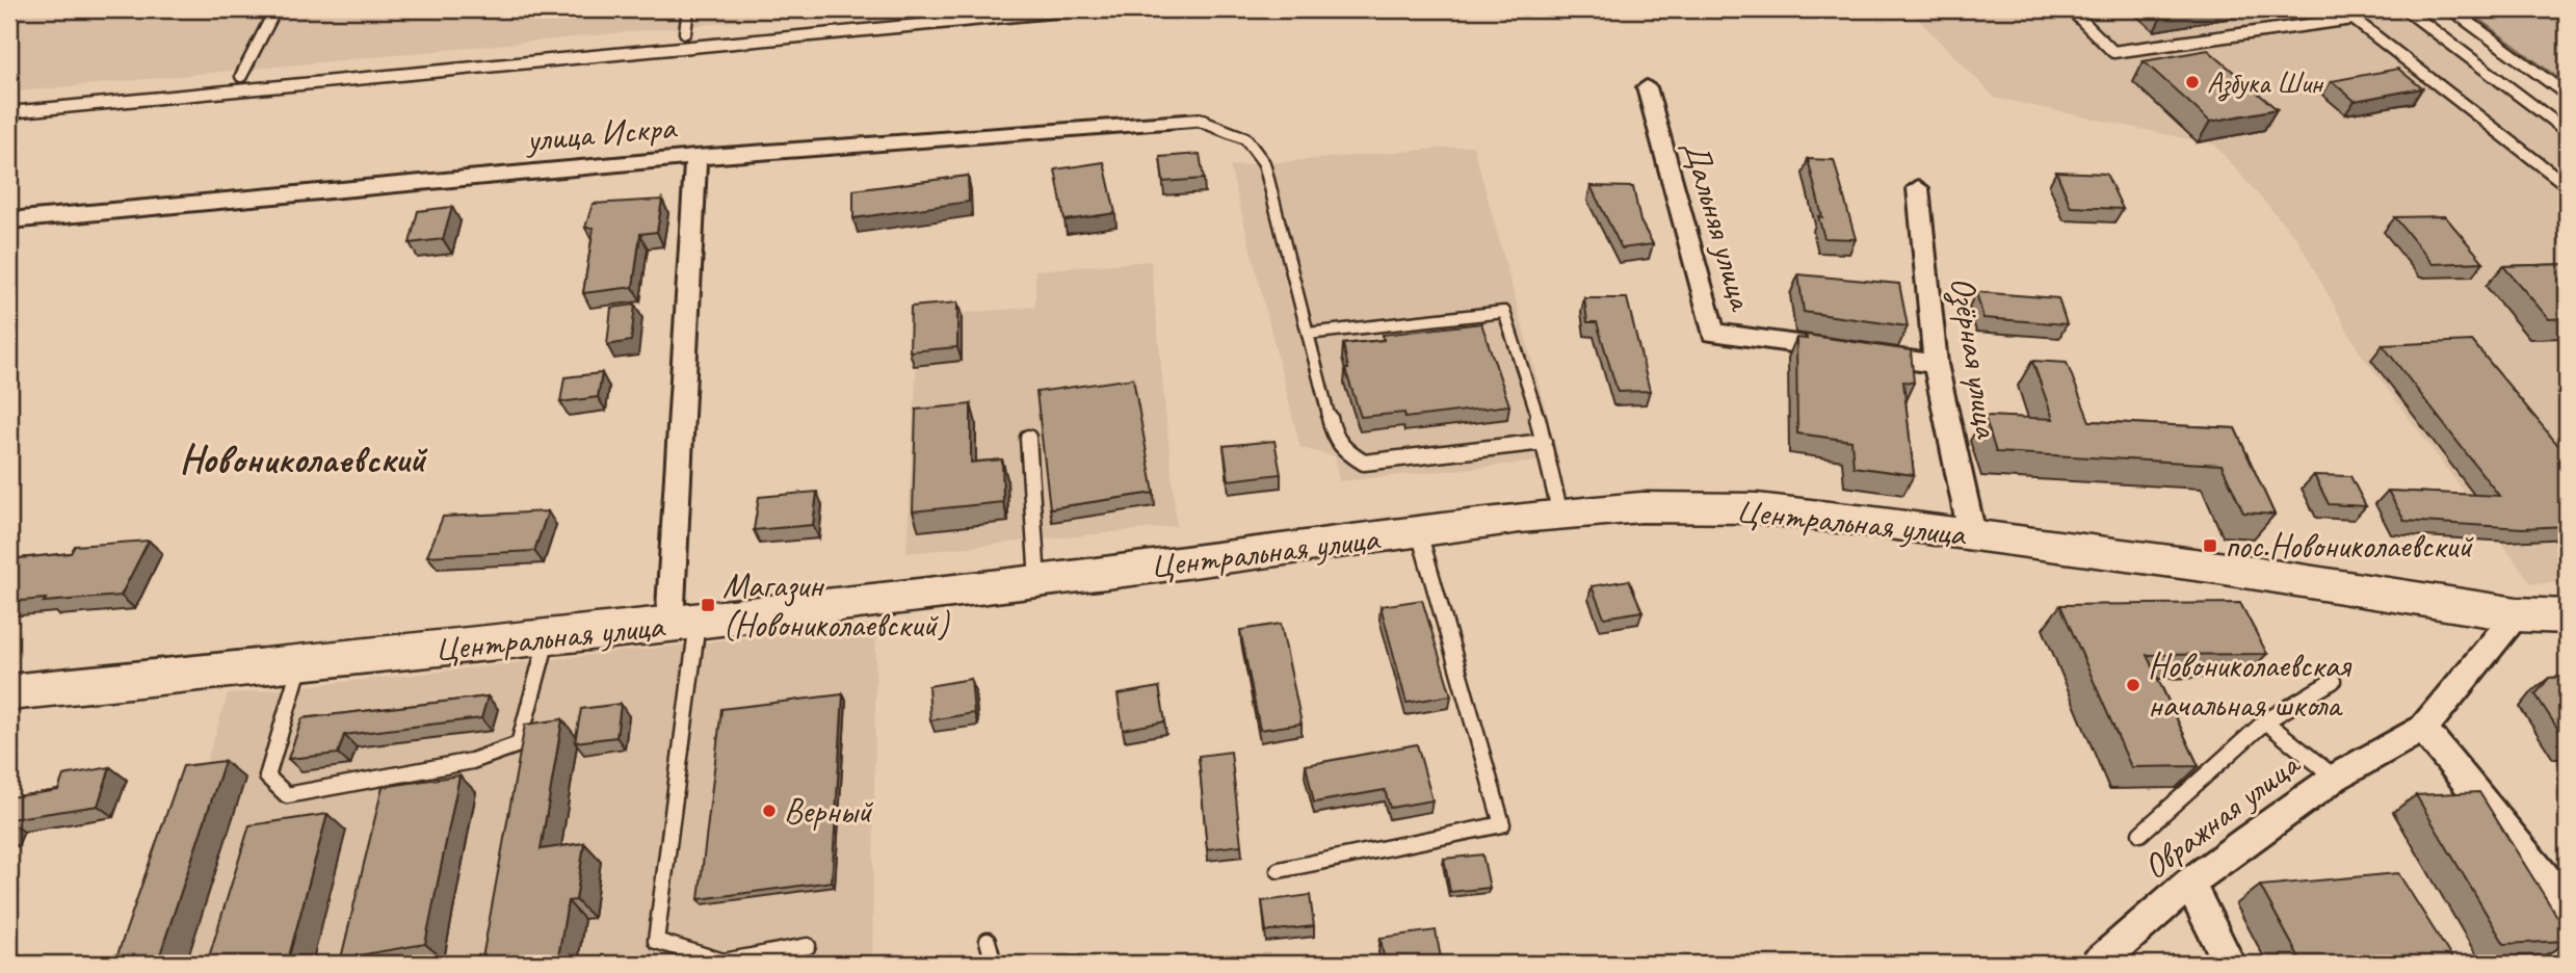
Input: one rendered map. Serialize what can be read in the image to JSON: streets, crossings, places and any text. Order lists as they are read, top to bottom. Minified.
{"streets":{"main road":["Центральная улица"],"street":["улица Искра","Дальняя улица","Озёрная улица","Овражная улица"]},"crossings":[["Дальняя улица","Озёрная улица"],["Озёрная улица","Центральная улица"],["Центральная улица","Овражная улица"]],"districts":["Новониколаевский"],"places":{"other":["Азбука Шин","Новониколаевская начальная школа","Верный"],"transit":["пос.Новониколаевский","Магазин (Новониколаевский)"]}}
